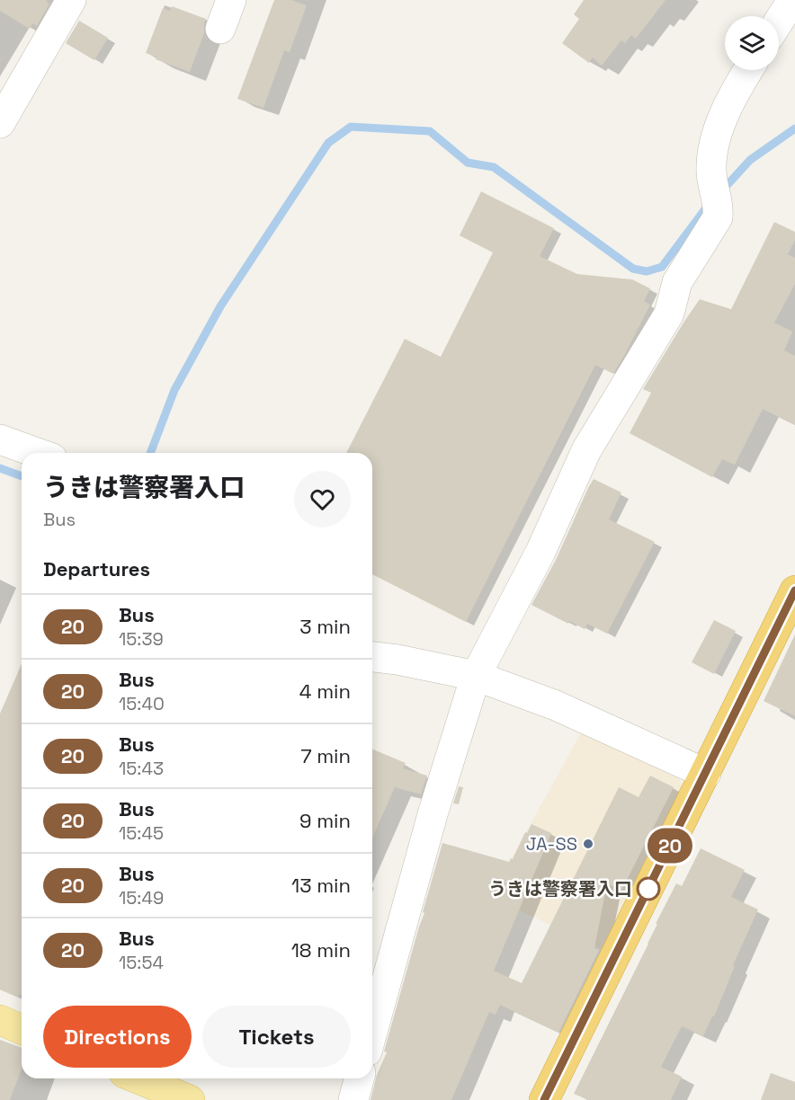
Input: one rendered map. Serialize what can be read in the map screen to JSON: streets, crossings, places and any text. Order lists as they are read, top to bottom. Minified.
{"places":["JA-SS","うきは警察署入口"],"lines":["bus line 20"],"page":{"on_map":"20","heading":[["うきは警察署入口","Bus"],"Departures"],"list":[{"mark":"20","name":"Bus","note":"15:39","value":"3 min"},{"mark":"20","name":"Bus","note":"15:40","value":"4 min"},{"mark":"20","name":"Bus","note":"15:43","value":"7 min"},{"mark":"20","name":"Bus","note":"15:45","value":"9 min"},{"mark":"20","name":"Bus","note":"15:49","value":"13 min"},{"mark":"20","name":"Bus","note":"15:54","value":"18 min"}],"buttons":["Directions","Tickets"]}}
